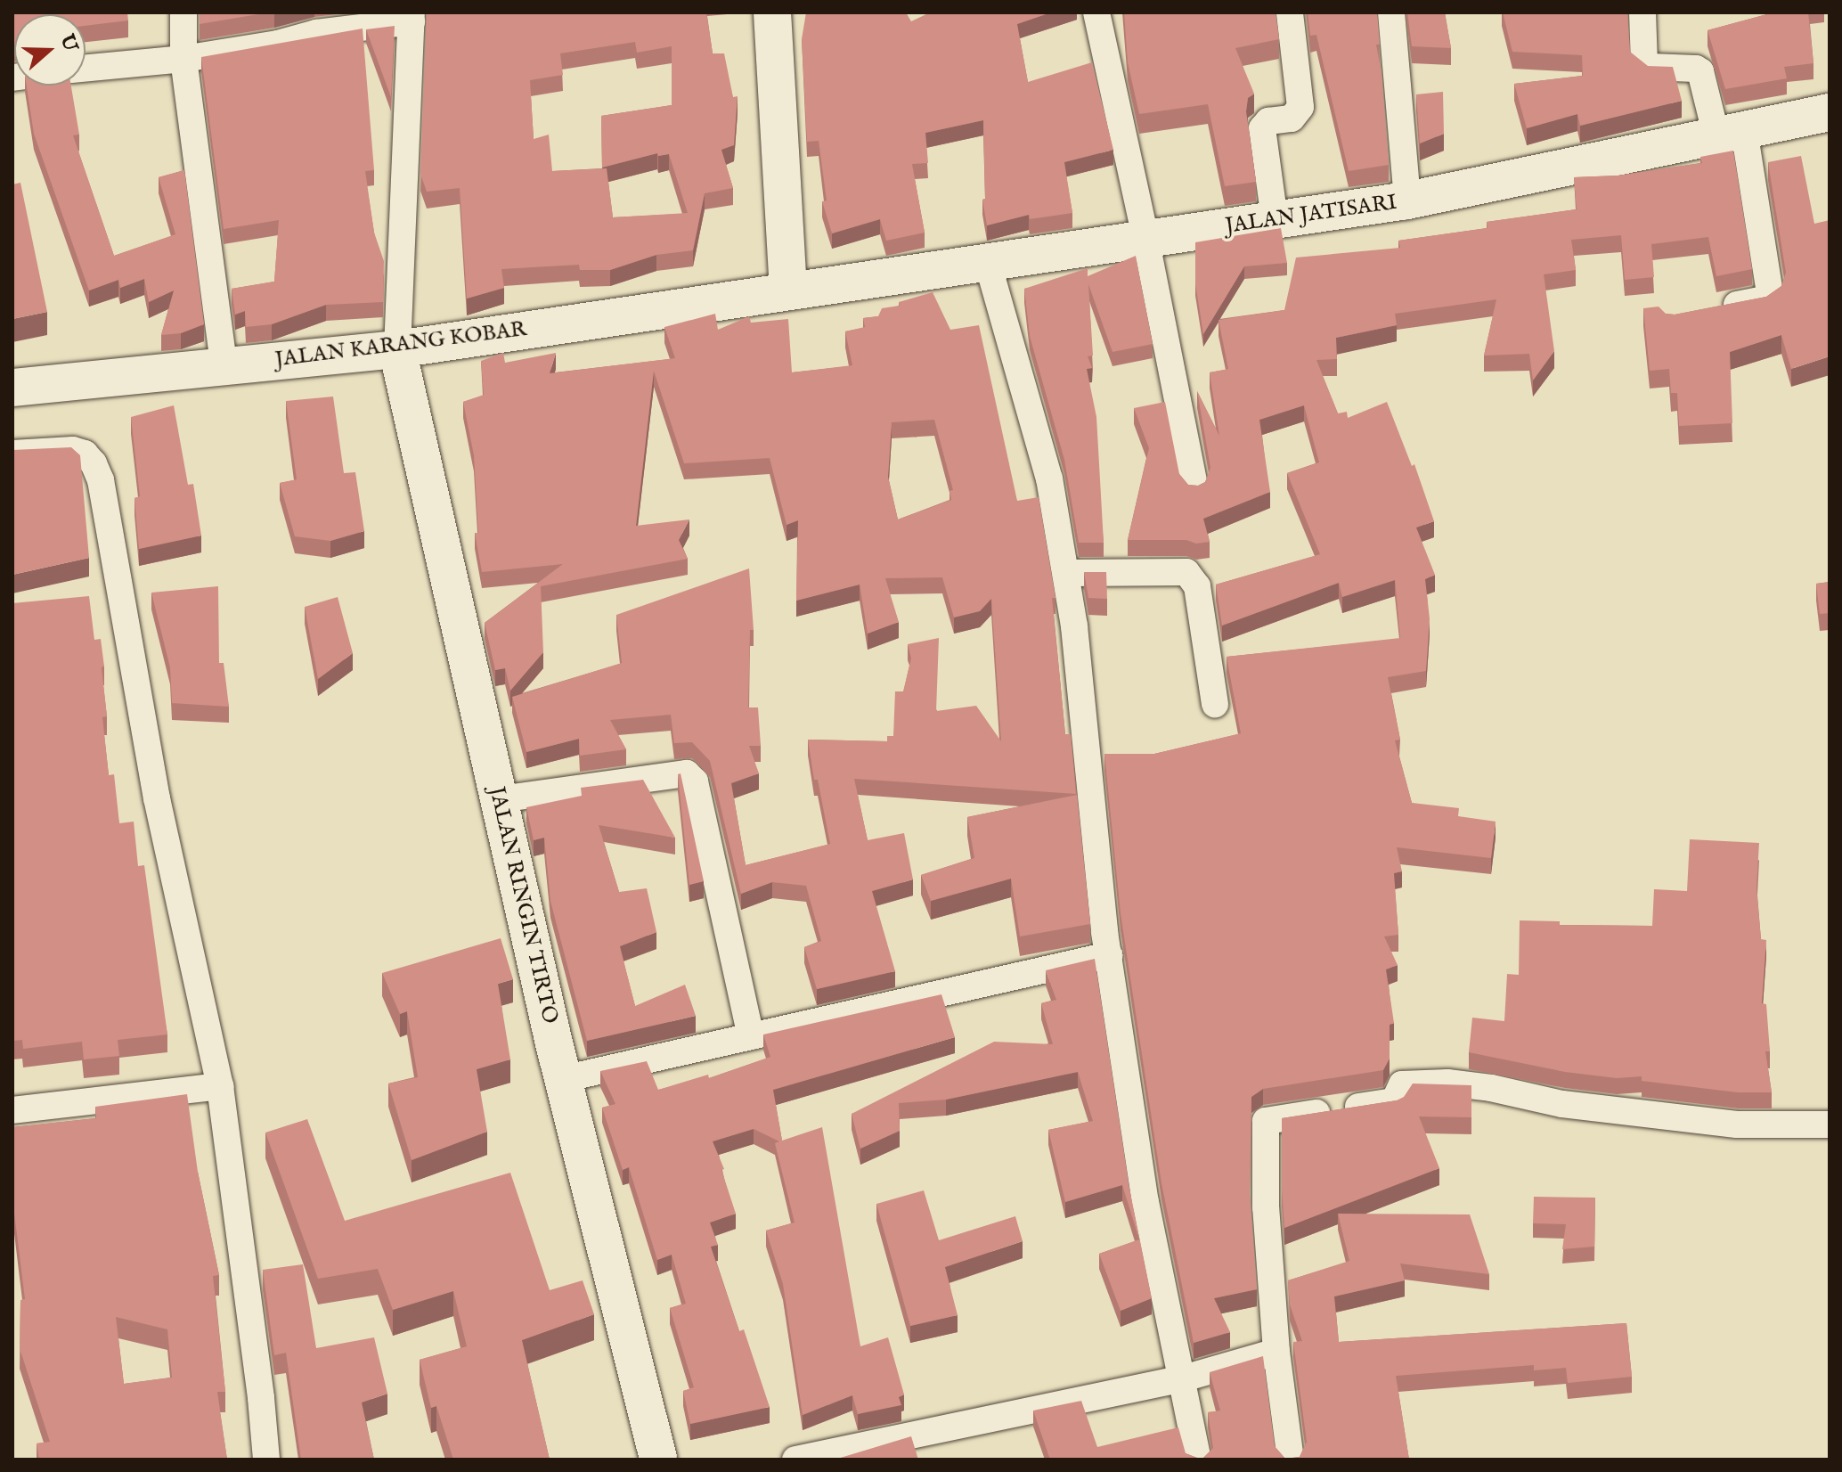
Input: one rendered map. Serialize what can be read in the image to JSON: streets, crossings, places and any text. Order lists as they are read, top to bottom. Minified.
{"streets":{"street":["JALAN JATISARI","JALAN KARANG KOBAR","JALAN RINGIN TIRTO"]},"crossings":[["JALAN JATISARI","JALAN KARANG KOBAR"],["JALAN KARANG KOBAR","JALAN RINGIN TIRTO"]],"north":"right"}
